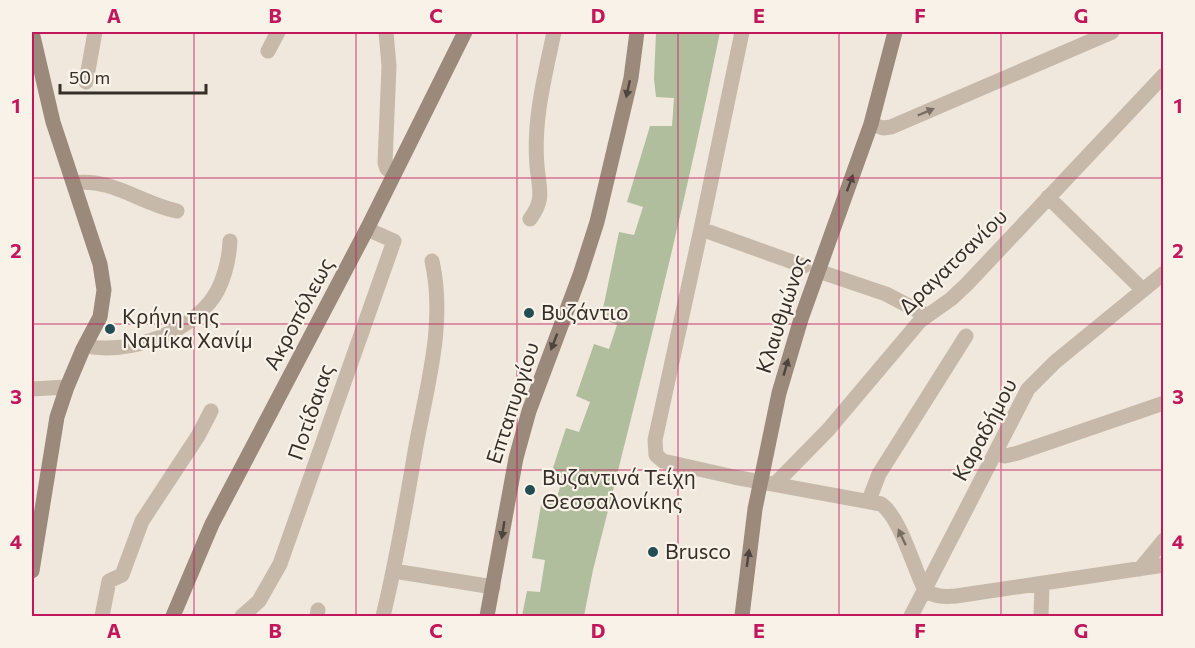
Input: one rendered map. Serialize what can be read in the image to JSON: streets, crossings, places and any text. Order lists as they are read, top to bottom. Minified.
{"streets":{"main road":["Ακροπόλεως","Κλαυθμώνος","Επταπυργίου"],"street":["Δραγατσανίου","Ποτίδαιας","Καραδήμου"]},"crossings":[["Δραγατσανίου","Κλαυθμώνος"],["Ακροπόλεως","Ποτίδαιας"]],"one_way":["Κλαυθμώνος","Επταπυργίου"],"places":["Βυζάντιο","Κρήνη της Ναμίκα Χανίμ","Βυζαντινά Τείχη Θεσσαλονίκης","Brusco"],"scale_bar":"50 m","grid":{"columns":["A","B","C","D","E","F","G"],"rows":["1","2","3","4"]}}
